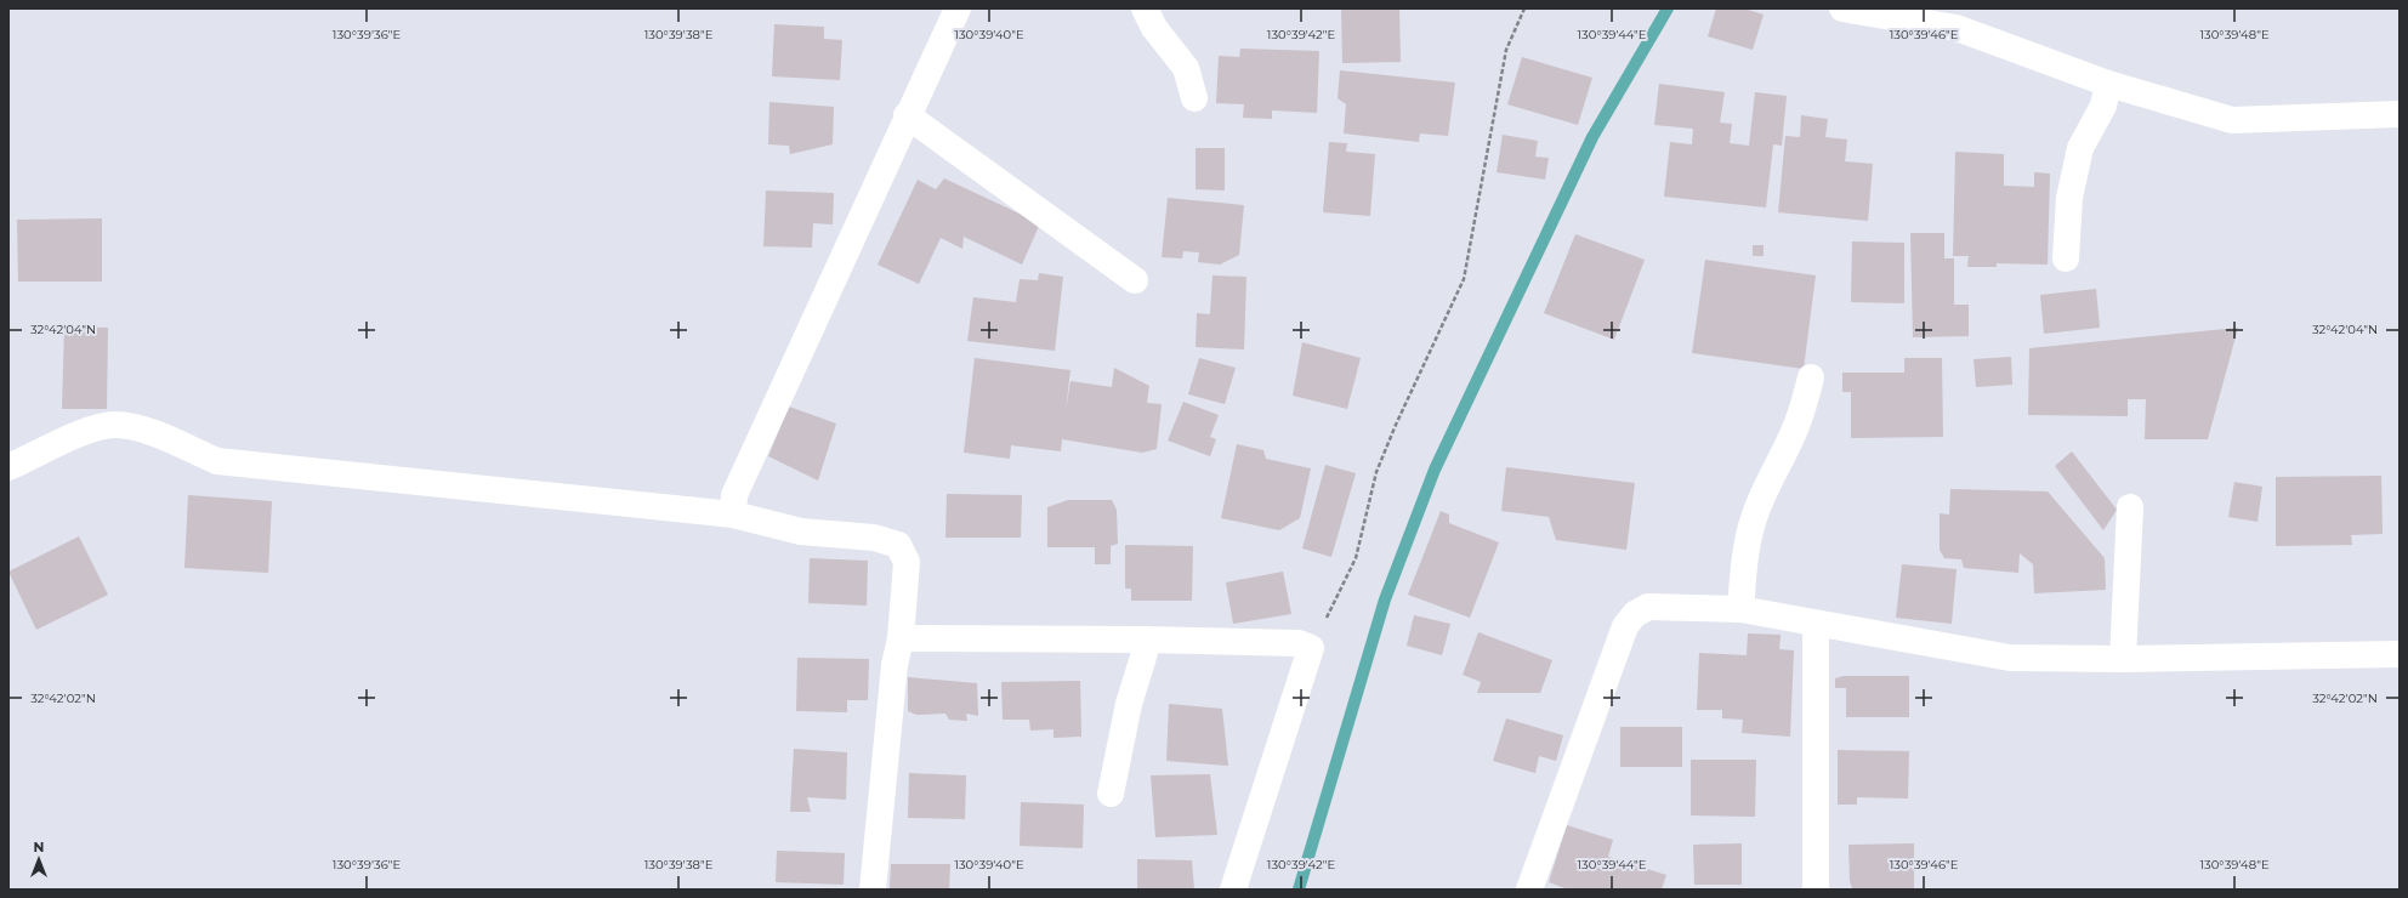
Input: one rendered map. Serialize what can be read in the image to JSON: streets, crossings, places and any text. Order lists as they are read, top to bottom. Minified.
{"north":"top","coordinates":["130°39'36\"E","130°39'38\"E","130°39'40\"E","130°39'42\"E","130°39'44\"E","130°39'46\"E","130°39'48\"E","32°42'04\"N","32°42'02\"N"]}
